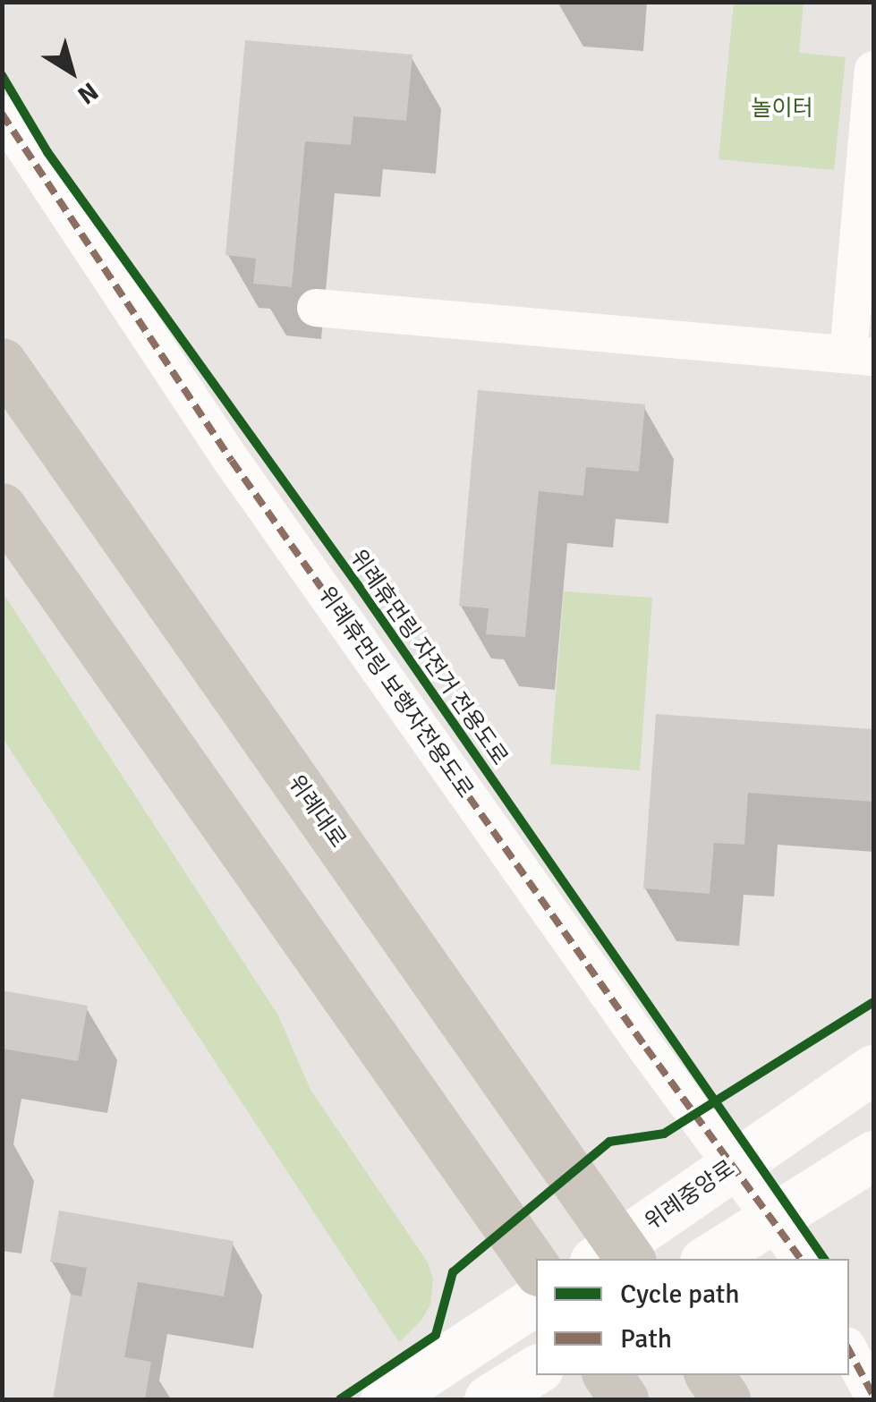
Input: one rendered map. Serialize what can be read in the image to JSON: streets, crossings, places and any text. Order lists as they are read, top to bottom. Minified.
{"streets":{"main road":["위례대로","위례중앙로"],"street":["위례휴먼링 보행자전용도로"],"cycle path":["위례휴먼링 자전거 전용도로"]},"crossings":[["위례대로","위례중앙로"]],"parks":["놀이터"],"legend":["Cycle path","Path"],"north":"bottom right"}
